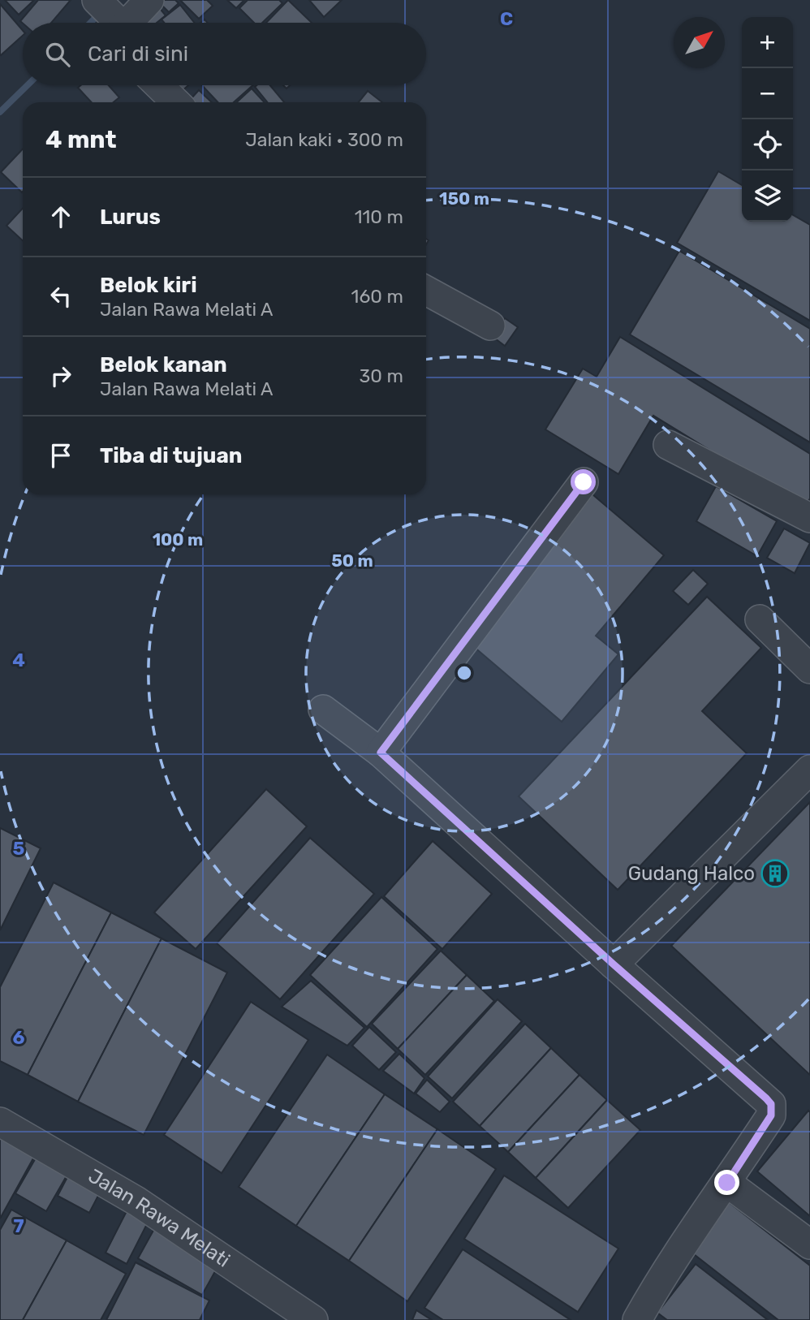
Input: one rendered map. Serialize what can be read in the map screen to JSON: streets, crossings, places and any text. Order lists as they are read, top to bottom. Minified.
{"streets":{"street":["Jalan Rawa Melati"]},"places":{"building":["Gudang Halco"]},"north":"top right","page":{"map_buttons":["+","−"],"search":"Cari di sini","heading":["4 mnt","Jalan kaki · 300 m"],"list":[["Lurus","110 m"],["Belok kiri","Jalan Rawa Melati A","160 m"],["Belok kanan","Jalan Rawa Melati A","30 m"],"Tiba di tujuan"]},"grid":{"columns":["C"],"rows":["4","5","6","7"]},"rings":["150 m","100 m","50 m"]}
